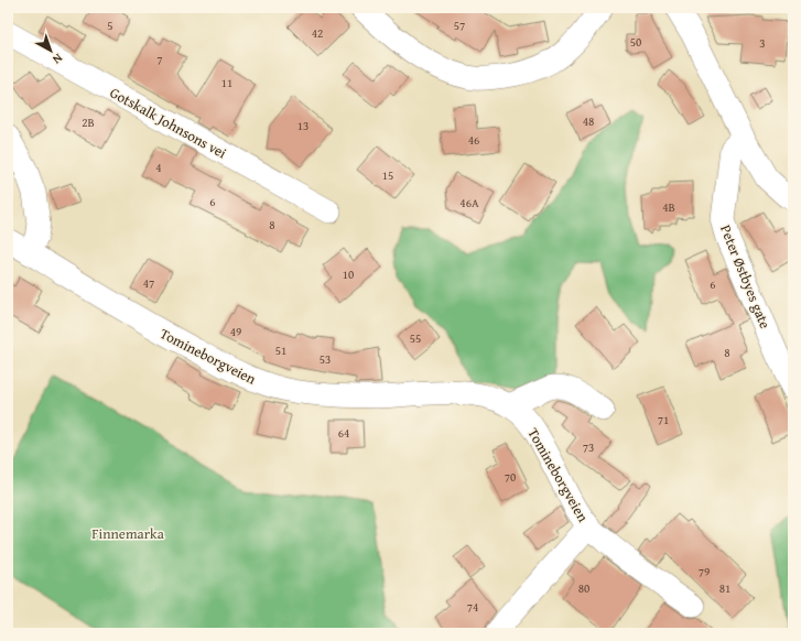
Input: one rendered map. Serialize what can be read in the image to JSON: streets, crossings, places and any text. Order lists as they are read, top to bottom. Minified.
{"streets":{"street":["Gotskalk Johnsons vei","Peter Østbyes gate","Tomineborgveien"]},"parks":["Finnemarka"],"house_numbers":["5","57","42","50","3","7","11","48","2B","13","46","4","15","6","46A","4B","8","10","47","6","49","55","51","8","53","71","64","73","70","79","80","81","74"],"north":"bottom right"}
